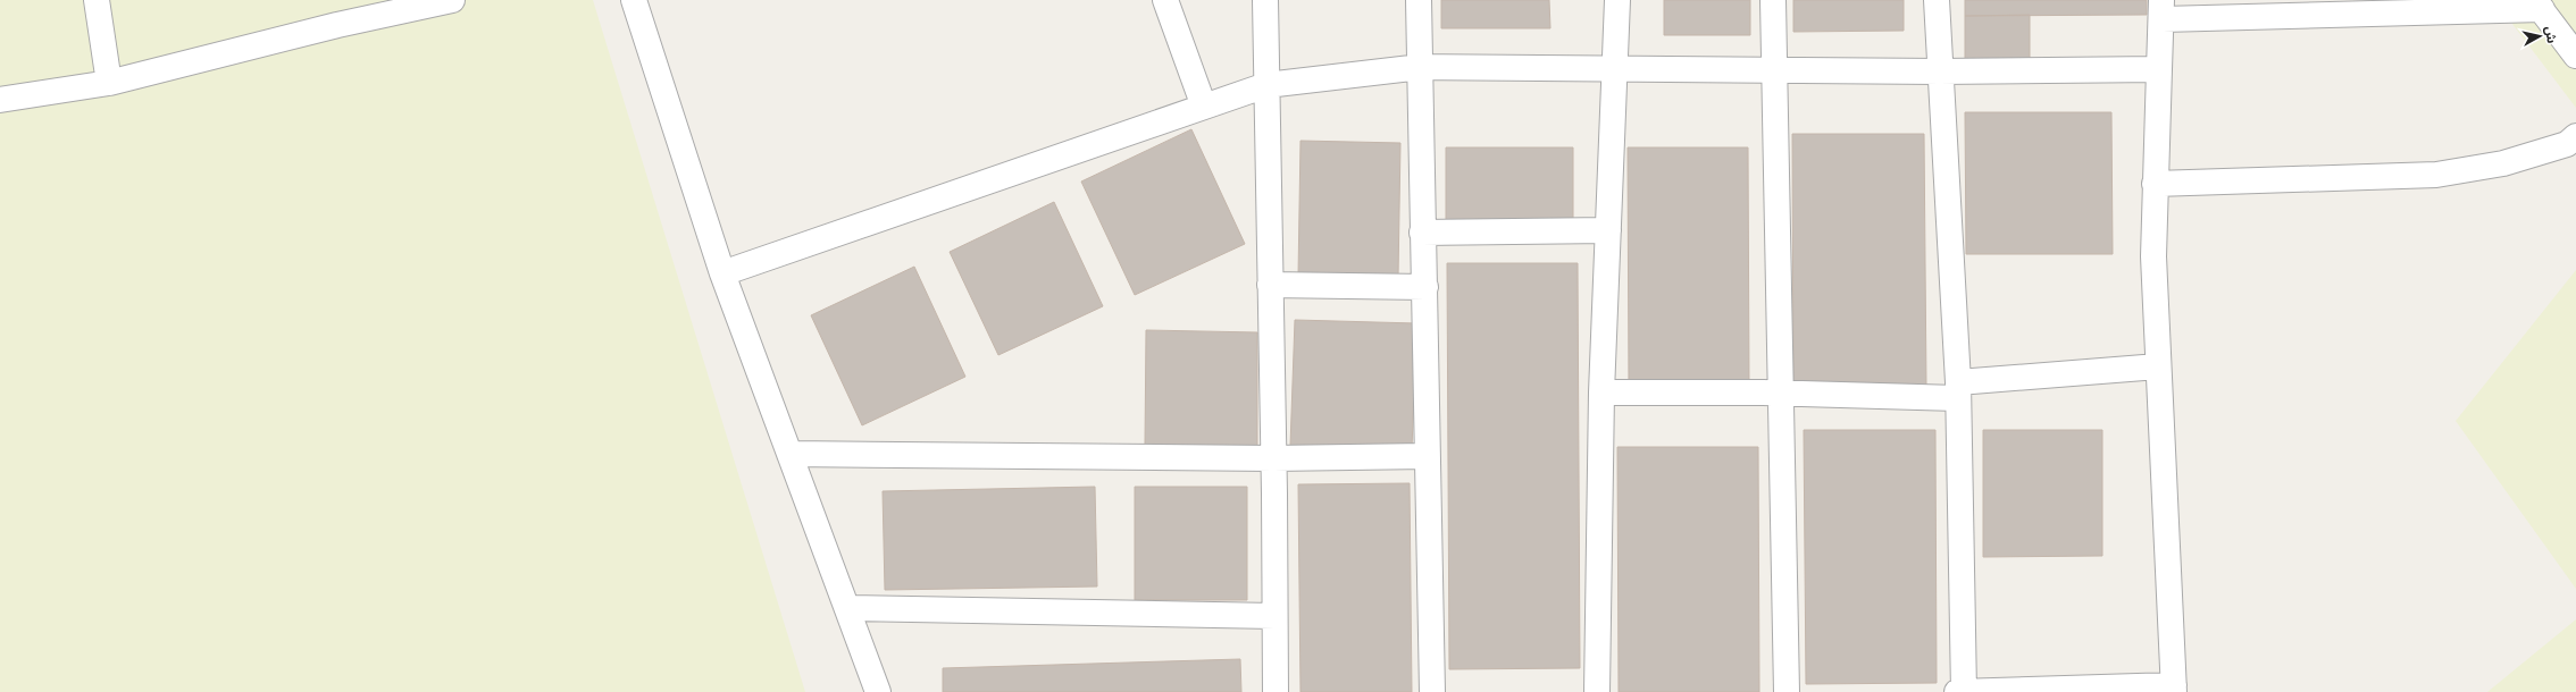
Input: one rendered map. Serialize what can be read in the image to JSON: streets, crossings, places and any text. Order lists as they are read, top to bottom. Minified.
{"north":"right"}
